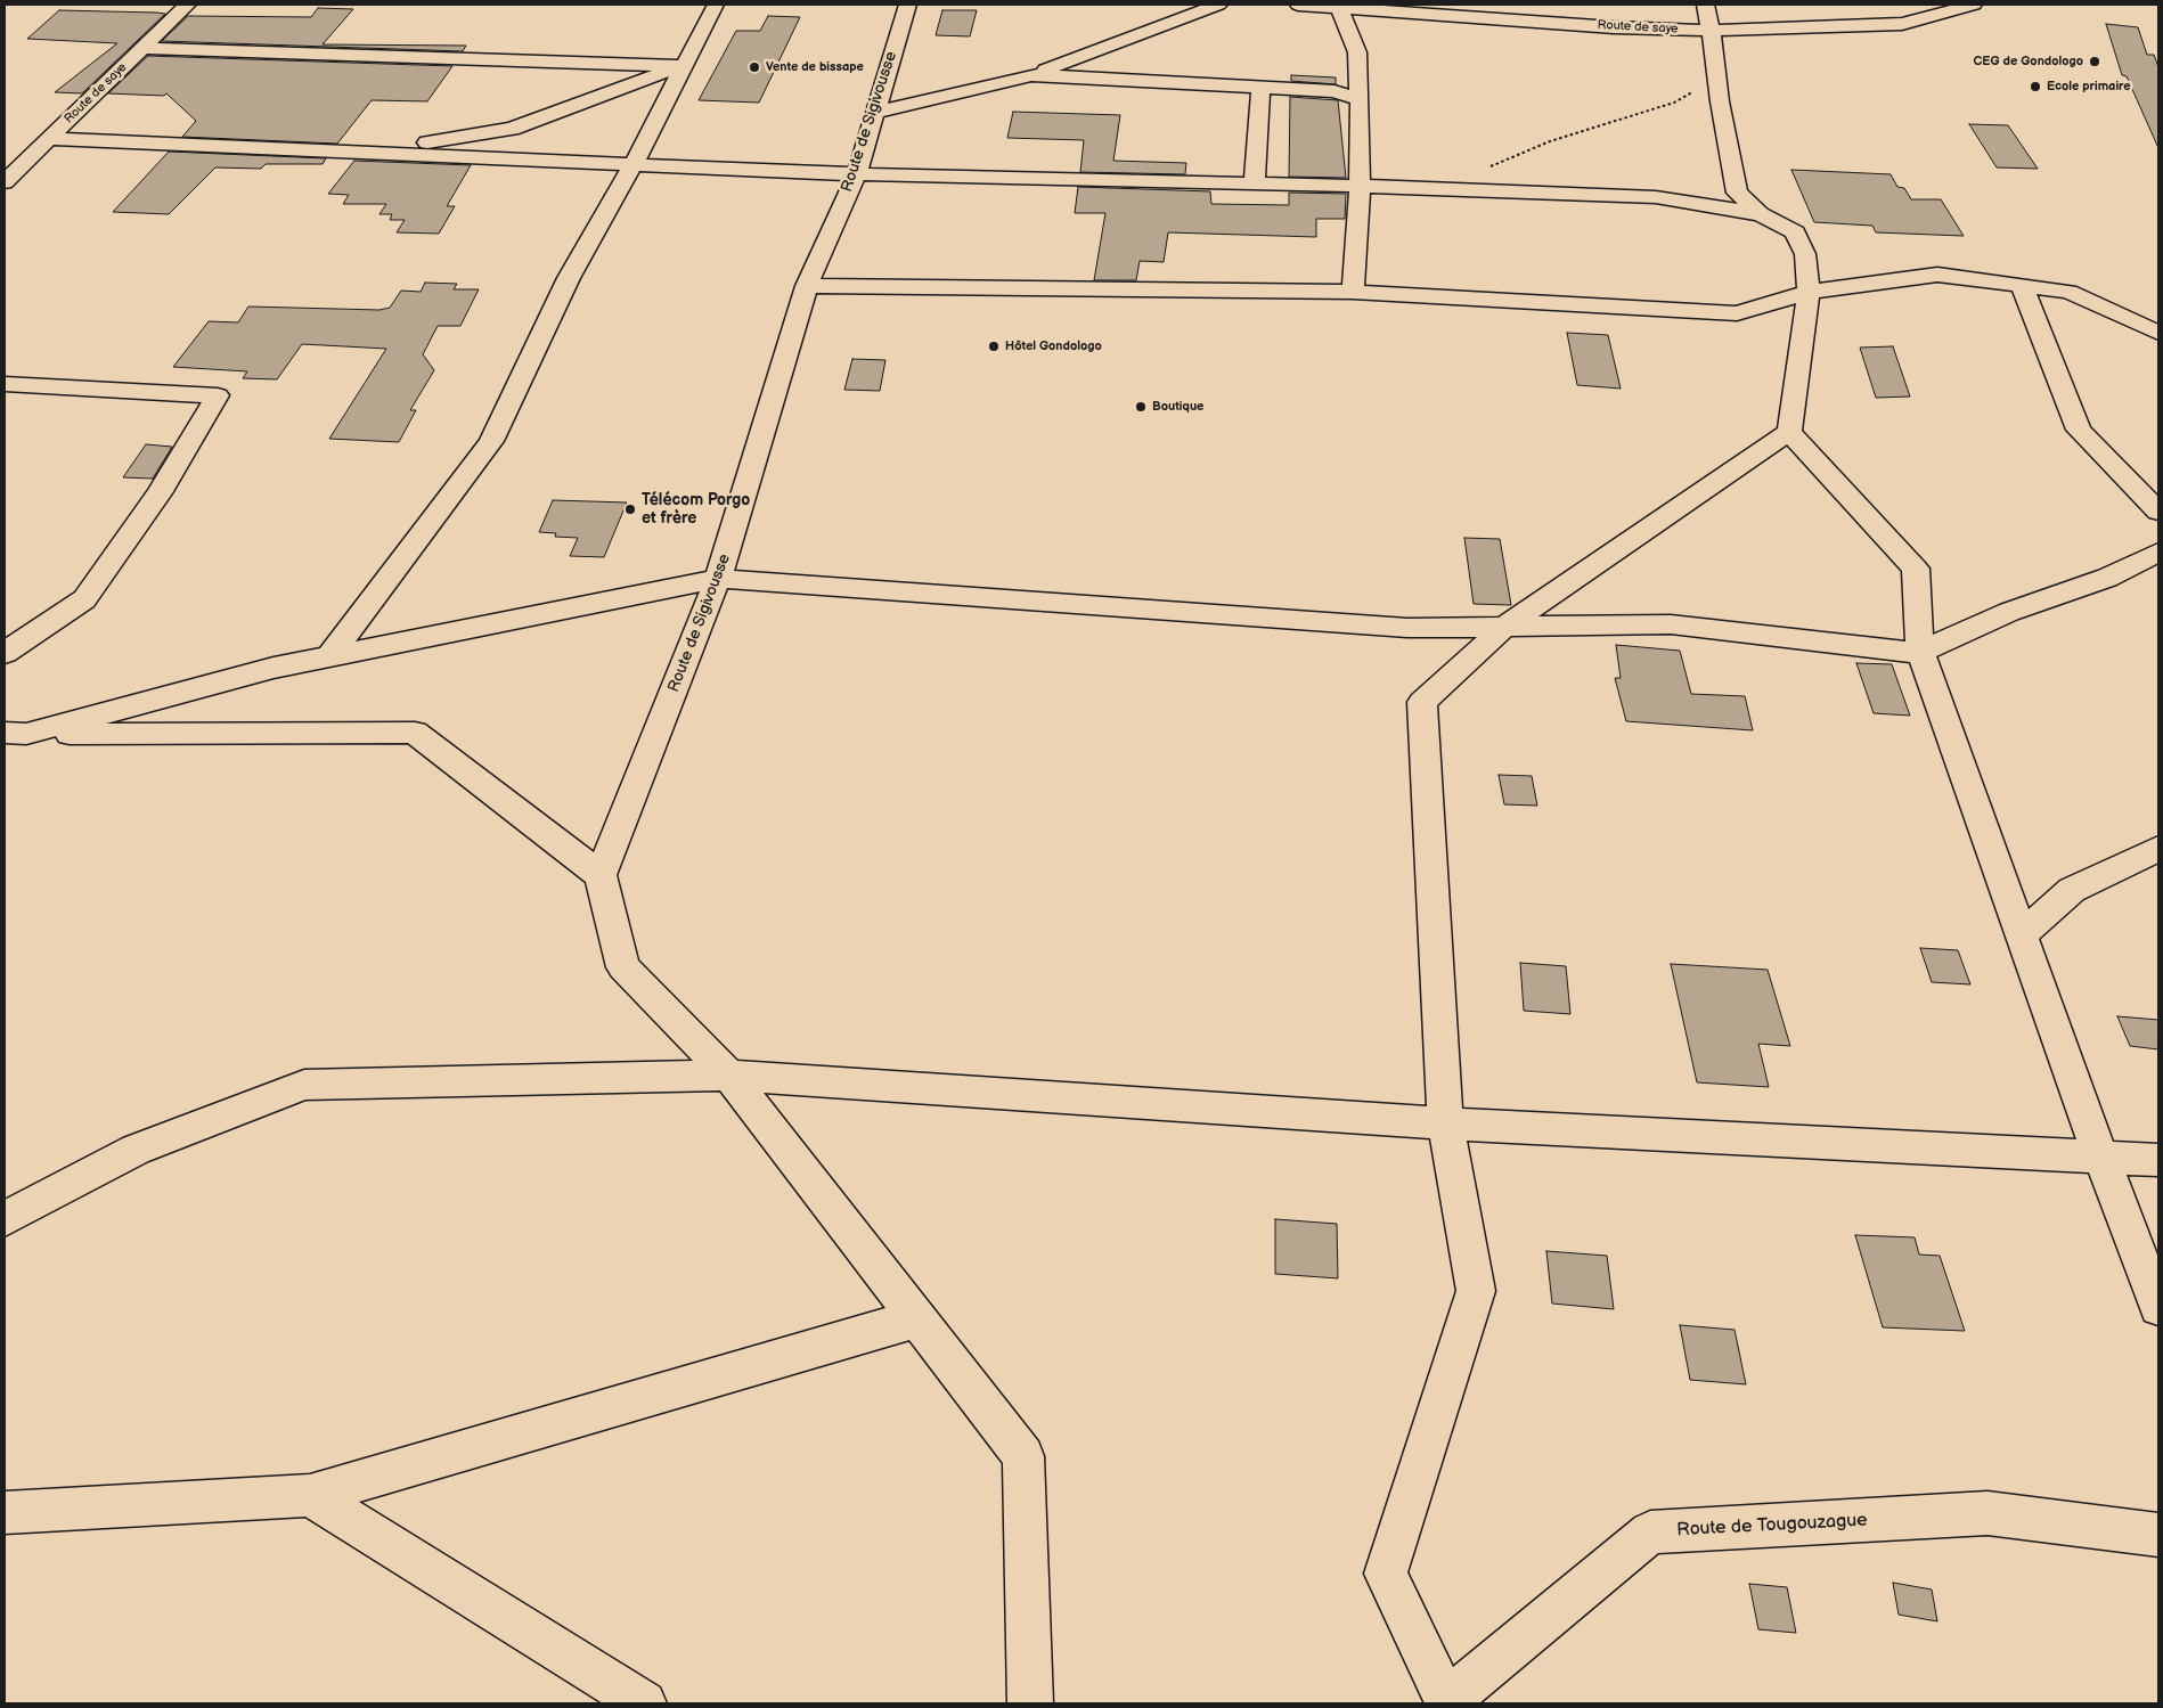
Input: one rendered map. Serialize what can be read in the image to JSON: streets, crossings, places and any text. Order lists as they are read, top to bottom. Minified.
{"streets":{"street":["Route de saye","Route de Sigivousse","Route de Tougouzague"]},"places":["CEG de Gondologo","Vente de bissape","Ecole primaire","Hôtel Gondologo","Boutique","Télécom Porgo et frère"]}
